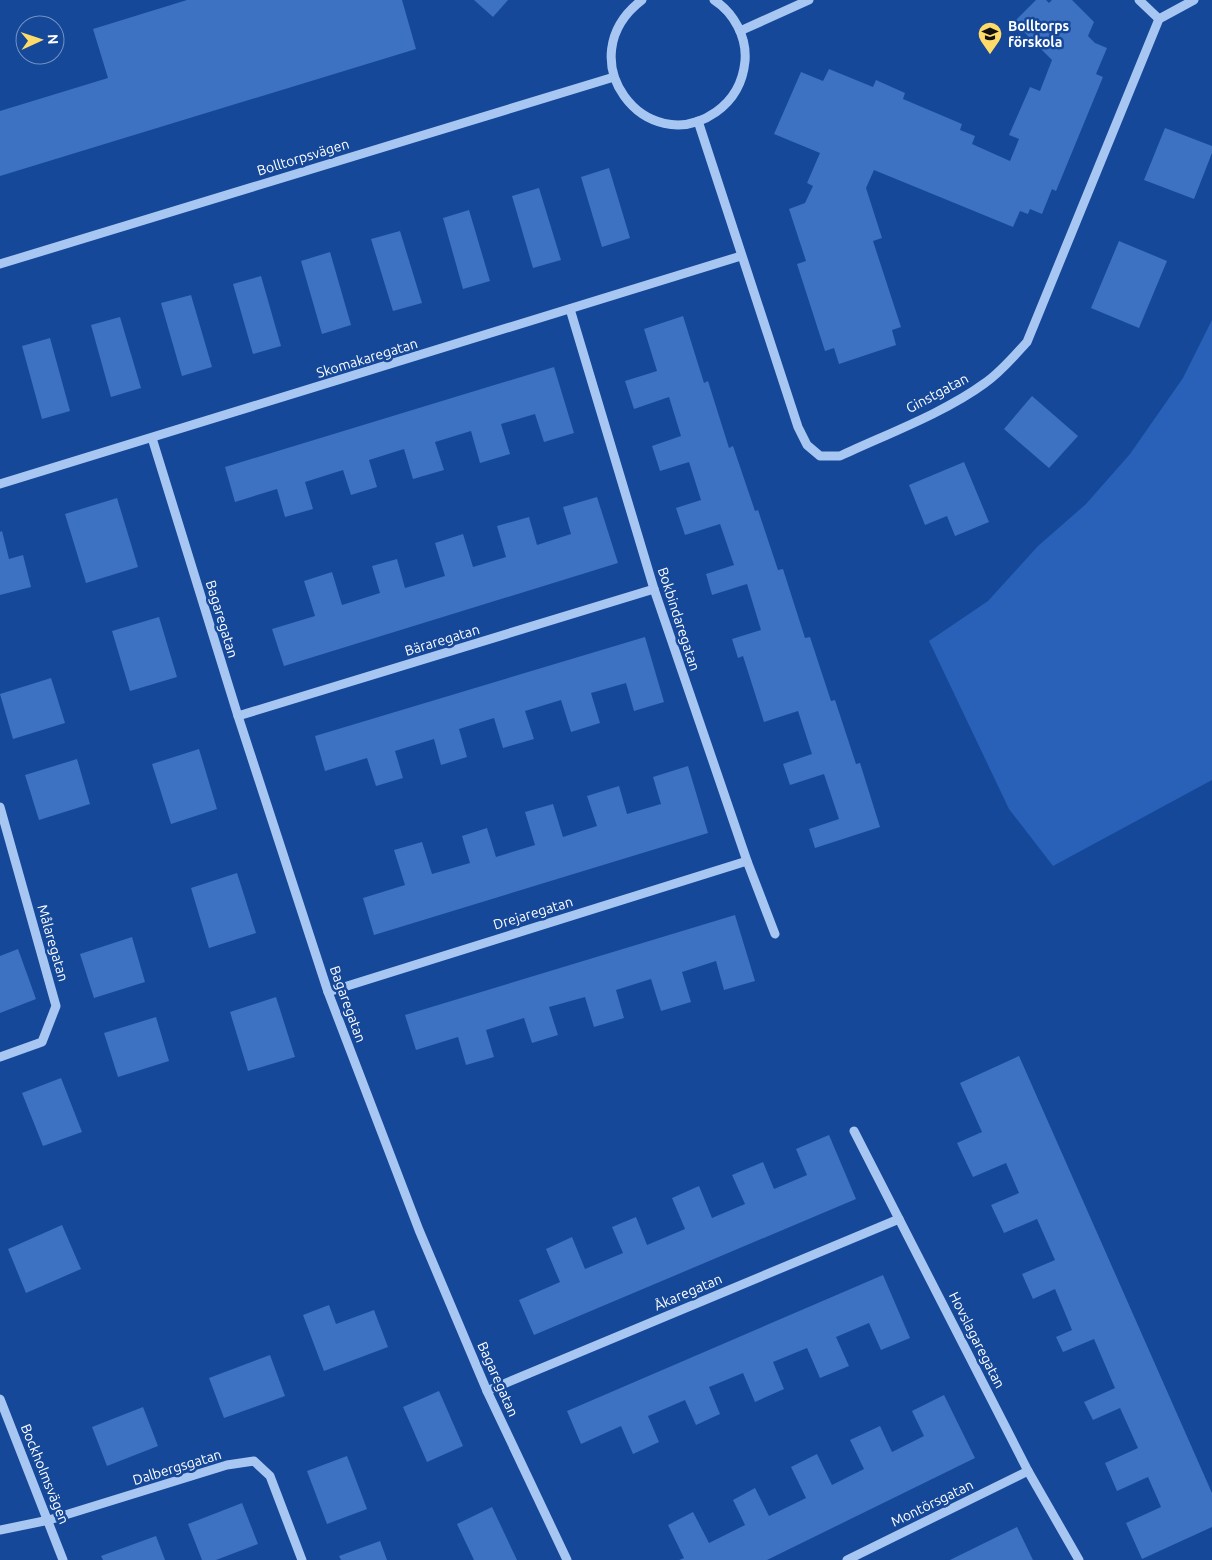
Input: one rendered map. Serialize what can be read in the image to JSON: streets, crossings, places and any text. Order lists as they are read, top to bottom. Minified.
{"streets":{"street":["Bolltorpsvägen","Skomakaregatan","Ginstgatan","Bagaregatan","Bokbindaregatan","Bäraregatan","Drejaregatan","Målaregatan","Åkaregatan","Hovslagaregatan","Dalbergsgatan","Bockholmsvägen","Montörsgatan"]},"crossings":[["Skomakaregatan","Ginstgatan"],["Skomakaregatan","Bagaregatan"],["Skomakaregatan","Bokbindaregatan"],["Bagaregatan","Bäraregatan"],["Bagaregatan","Drejaregatan"],["Bagaregatan","Åkaregatan"],["Bokbindaregatan","Bäraregatan"],["Bokbindaregatan","Drejaregatan"],["Åkaregatan","Hovslagaregatan"],["Hovslagaregatan","Montörsgatan"],["Dalbergsgatan","Bockholmsvägen"]],"places":{"school or university":["Bolltorps förskola"]},"north":"right"}
